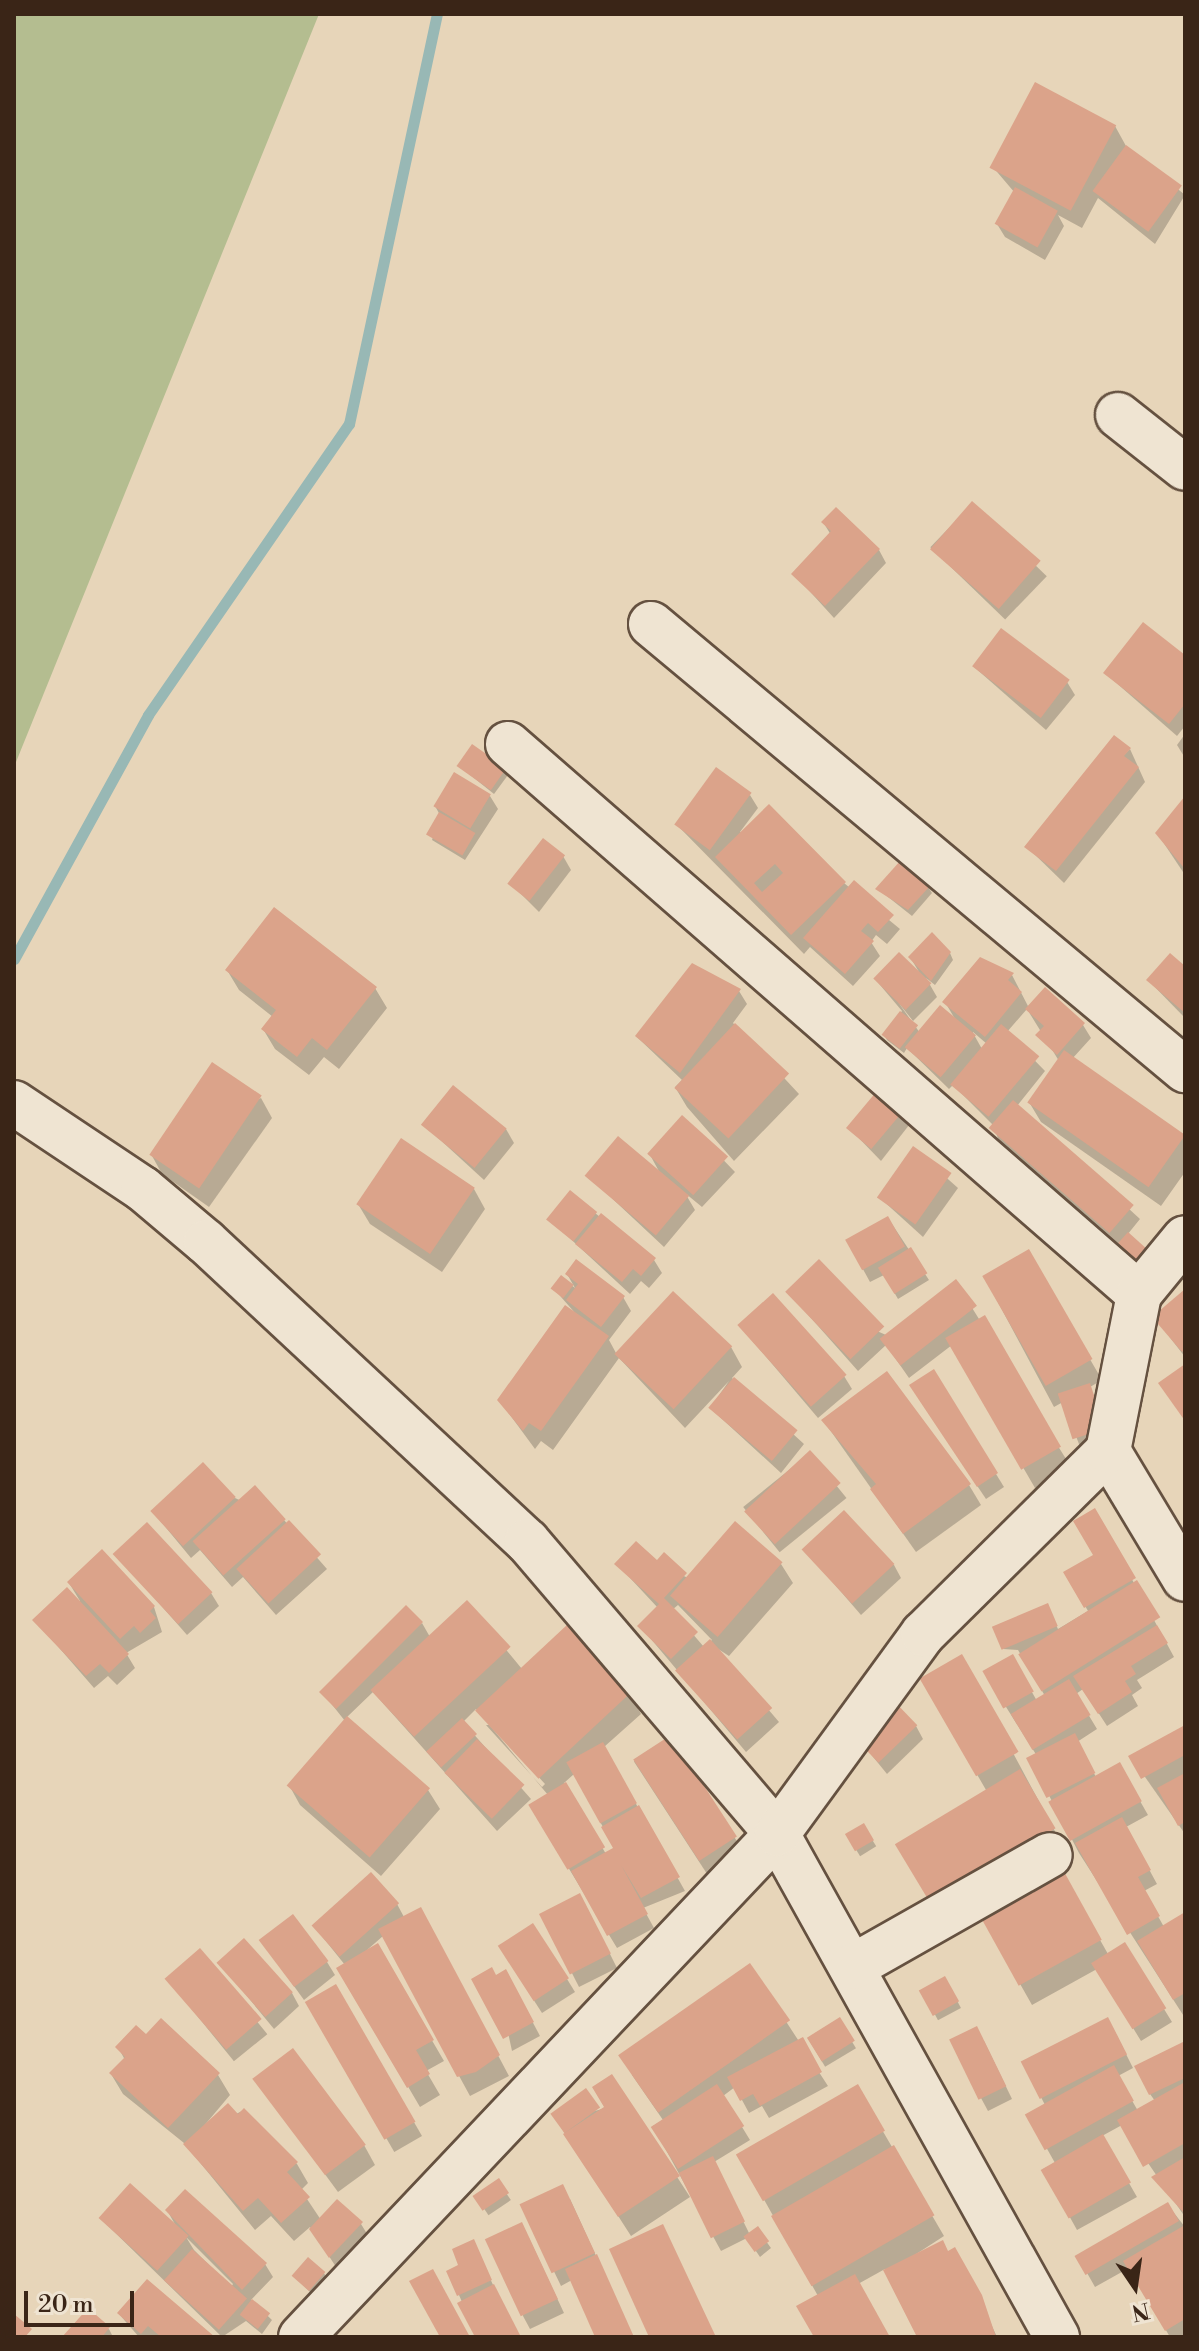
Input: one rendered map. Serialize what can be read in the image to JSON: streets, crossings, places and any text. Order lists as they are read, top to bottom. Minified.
{"scale_bar":"20 m","north":"bottom"}
